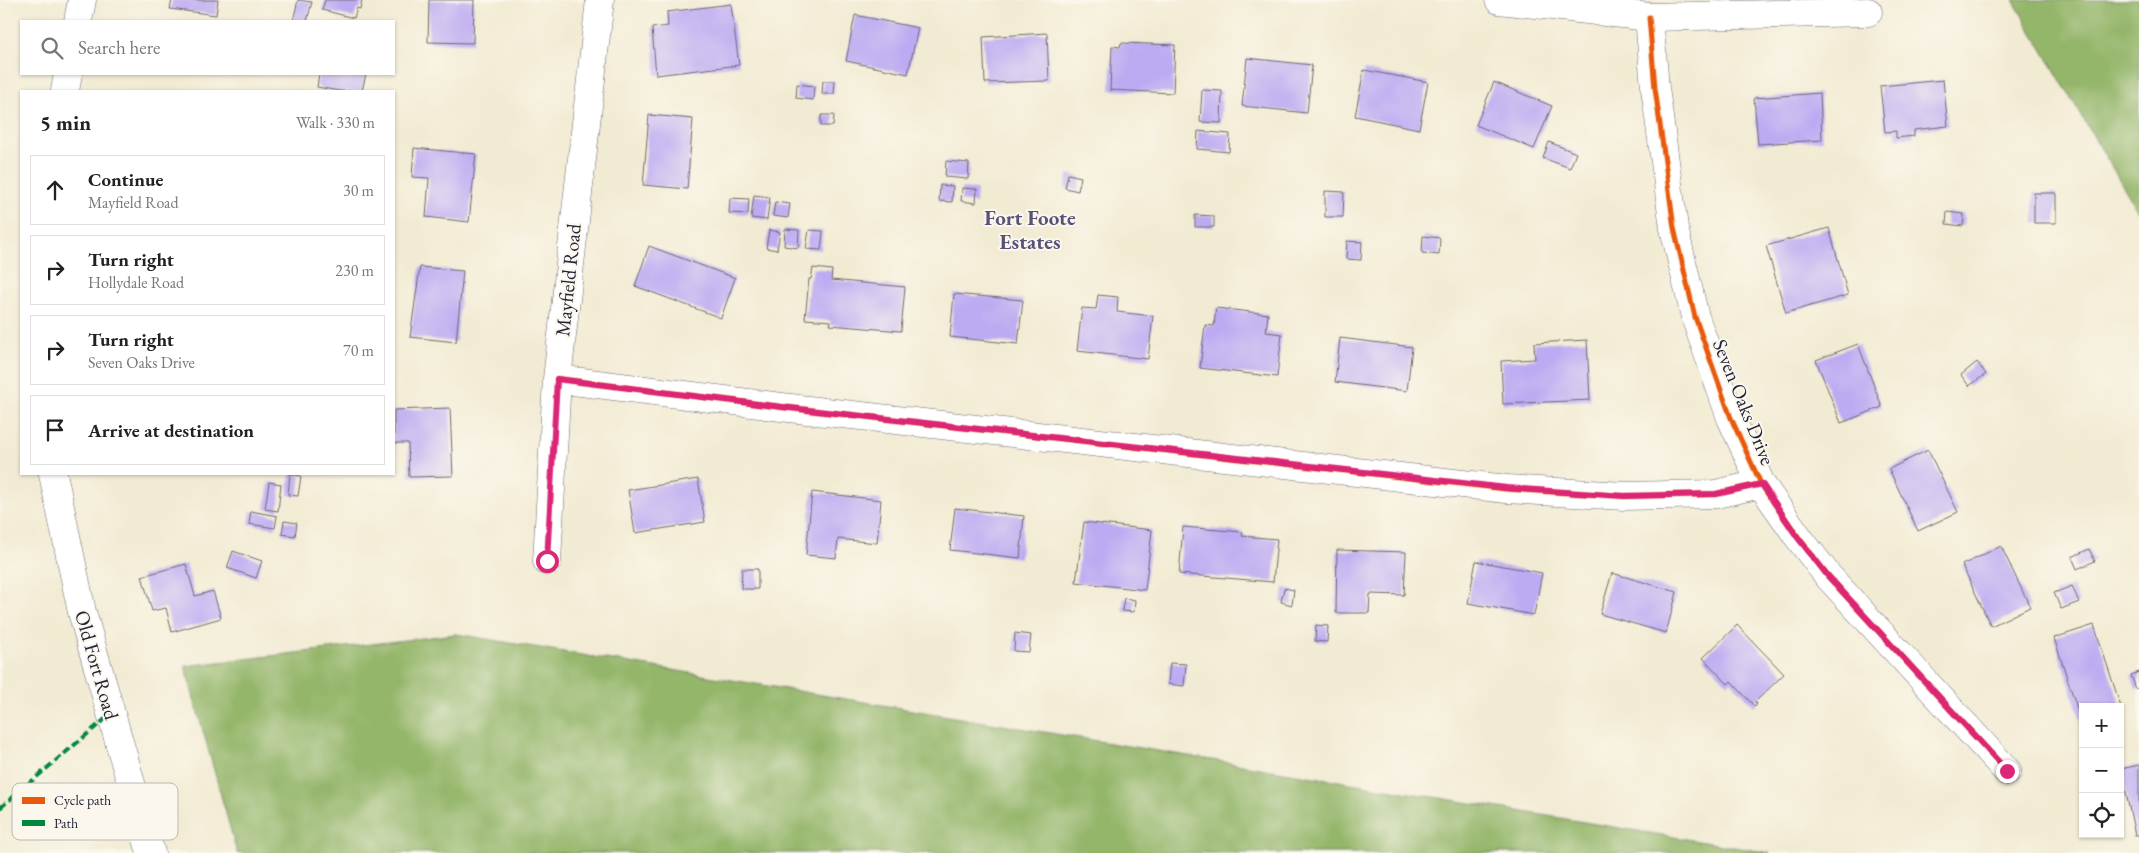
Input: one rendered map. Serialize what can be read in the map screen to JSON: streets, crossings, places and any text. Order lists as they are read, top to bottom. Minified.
{"streets":{"street":["Mayfield Road","Seven Oaks Drive","Old Fort Road"]},"districts":["Fort Foote Estates"],"legend":["Cycle path","Path"],"page":{"search":"Search here","heading":["5 min","Walk · 330 m"],"list":[["Continue","Mayfield Road","30 m"],["Turn right","Hollydale Road","230 m"],["Turn right","Seven Oaks Drive","70 m"],"Arrive at destination"],"map_buttons":["+","−"]}}
